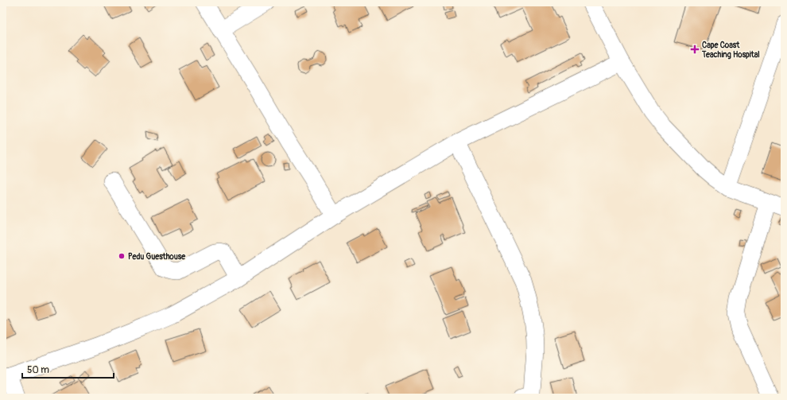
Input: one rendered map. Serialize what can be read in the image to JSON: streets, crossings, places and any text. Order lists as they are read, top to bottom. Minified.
{"places":{"health":["Cape Coast Teaching Hospital"],"other":["Pedu Guesthouse"]},"scale_bar":"50 m"}
